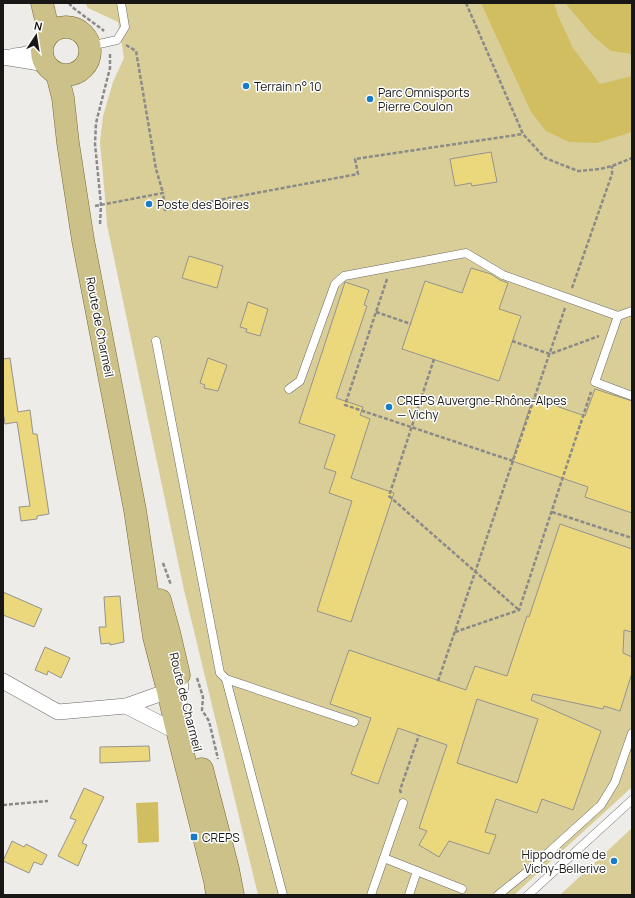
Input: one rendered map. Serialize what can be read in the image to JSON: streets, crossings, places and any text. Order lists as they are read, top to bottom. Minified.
{"streets":{"main road":["Route de Charmeil"]},"places":{"other":["Terrain n° 10","Parc Omnisports Pierre Coulon","Poste des Boires","CREPS Auvergne-Rhône-Alpes — Vichy","Hippodrome de Vichy-Bellerive"],"transit":["CREPS"]},"north":"top"}
